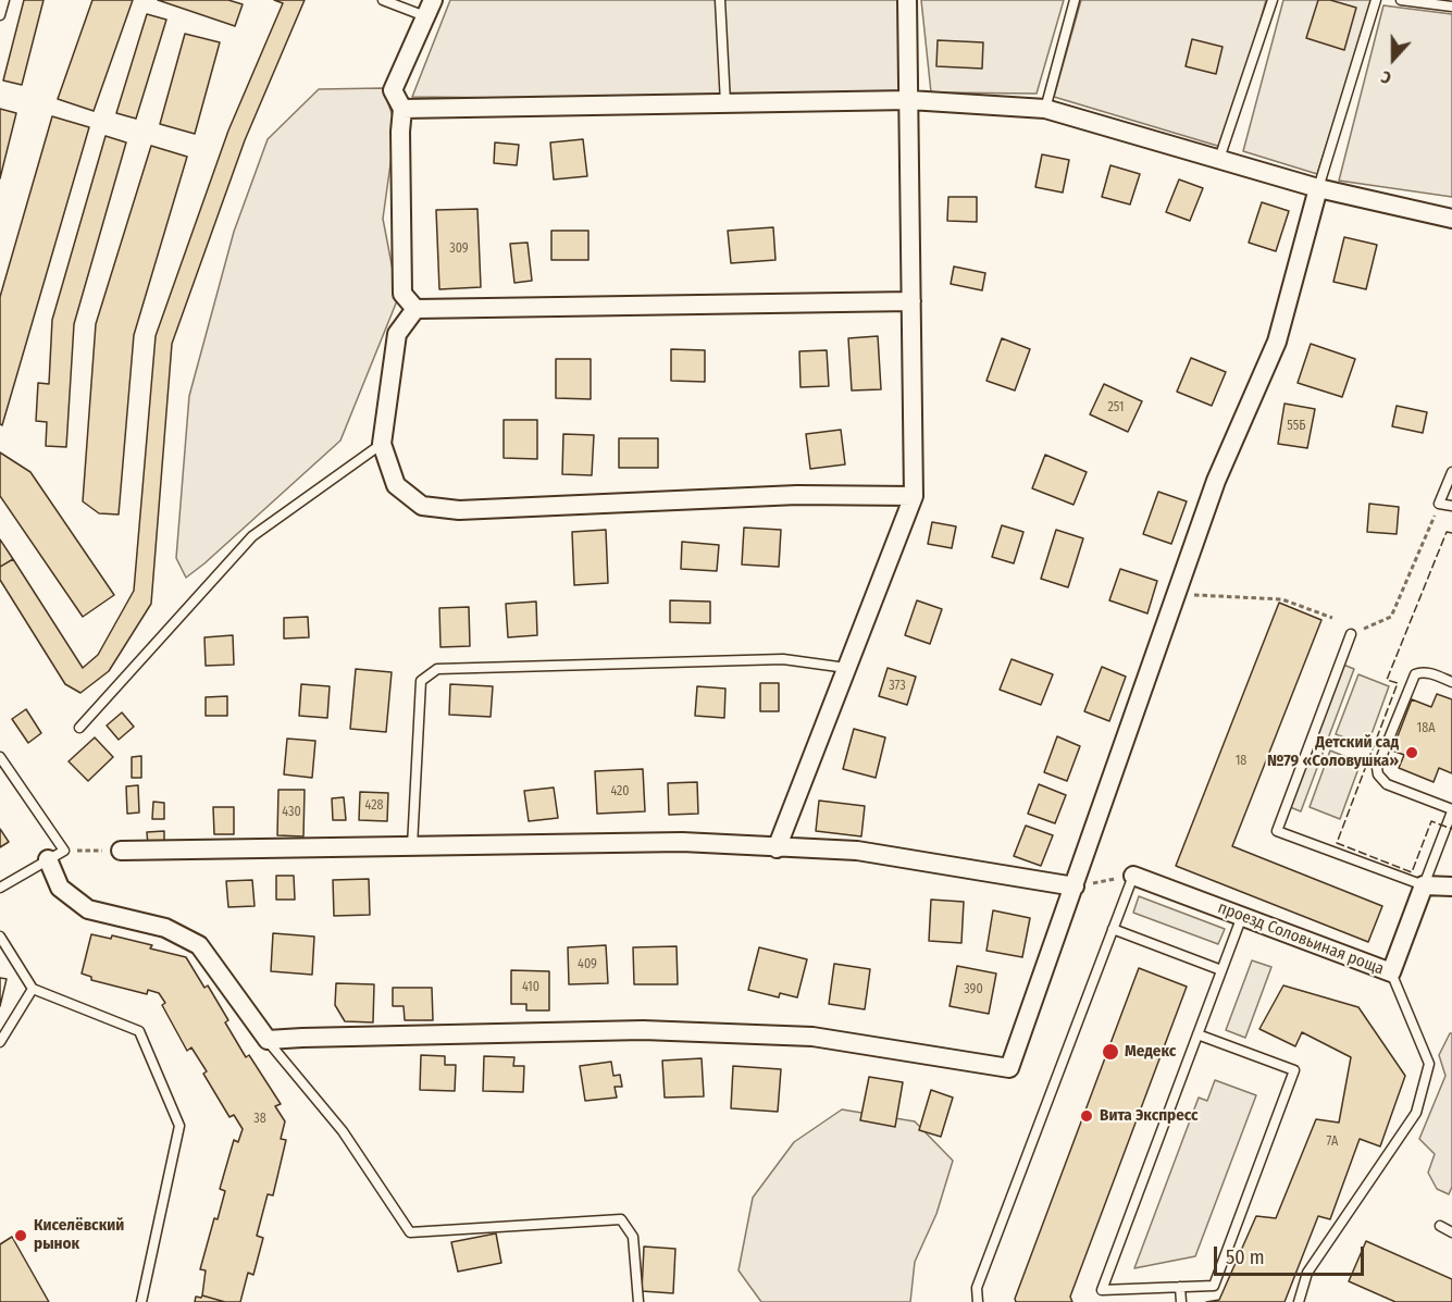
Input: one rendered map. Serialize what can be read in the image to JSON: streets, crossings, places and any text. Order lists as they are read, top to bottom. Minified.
{"streets":{"street":["проезд Соловьиная роща"]},"places":["Детский сад №79 «Соловушка»","Медекс","Вита Экспресс","Киселёвский рынок"],"house_numbers":["309","251","55Б","373","18А","18","420","428","430","409","410","390","38","7А"],"scale_bar":"50 m","north":"bottom"}
